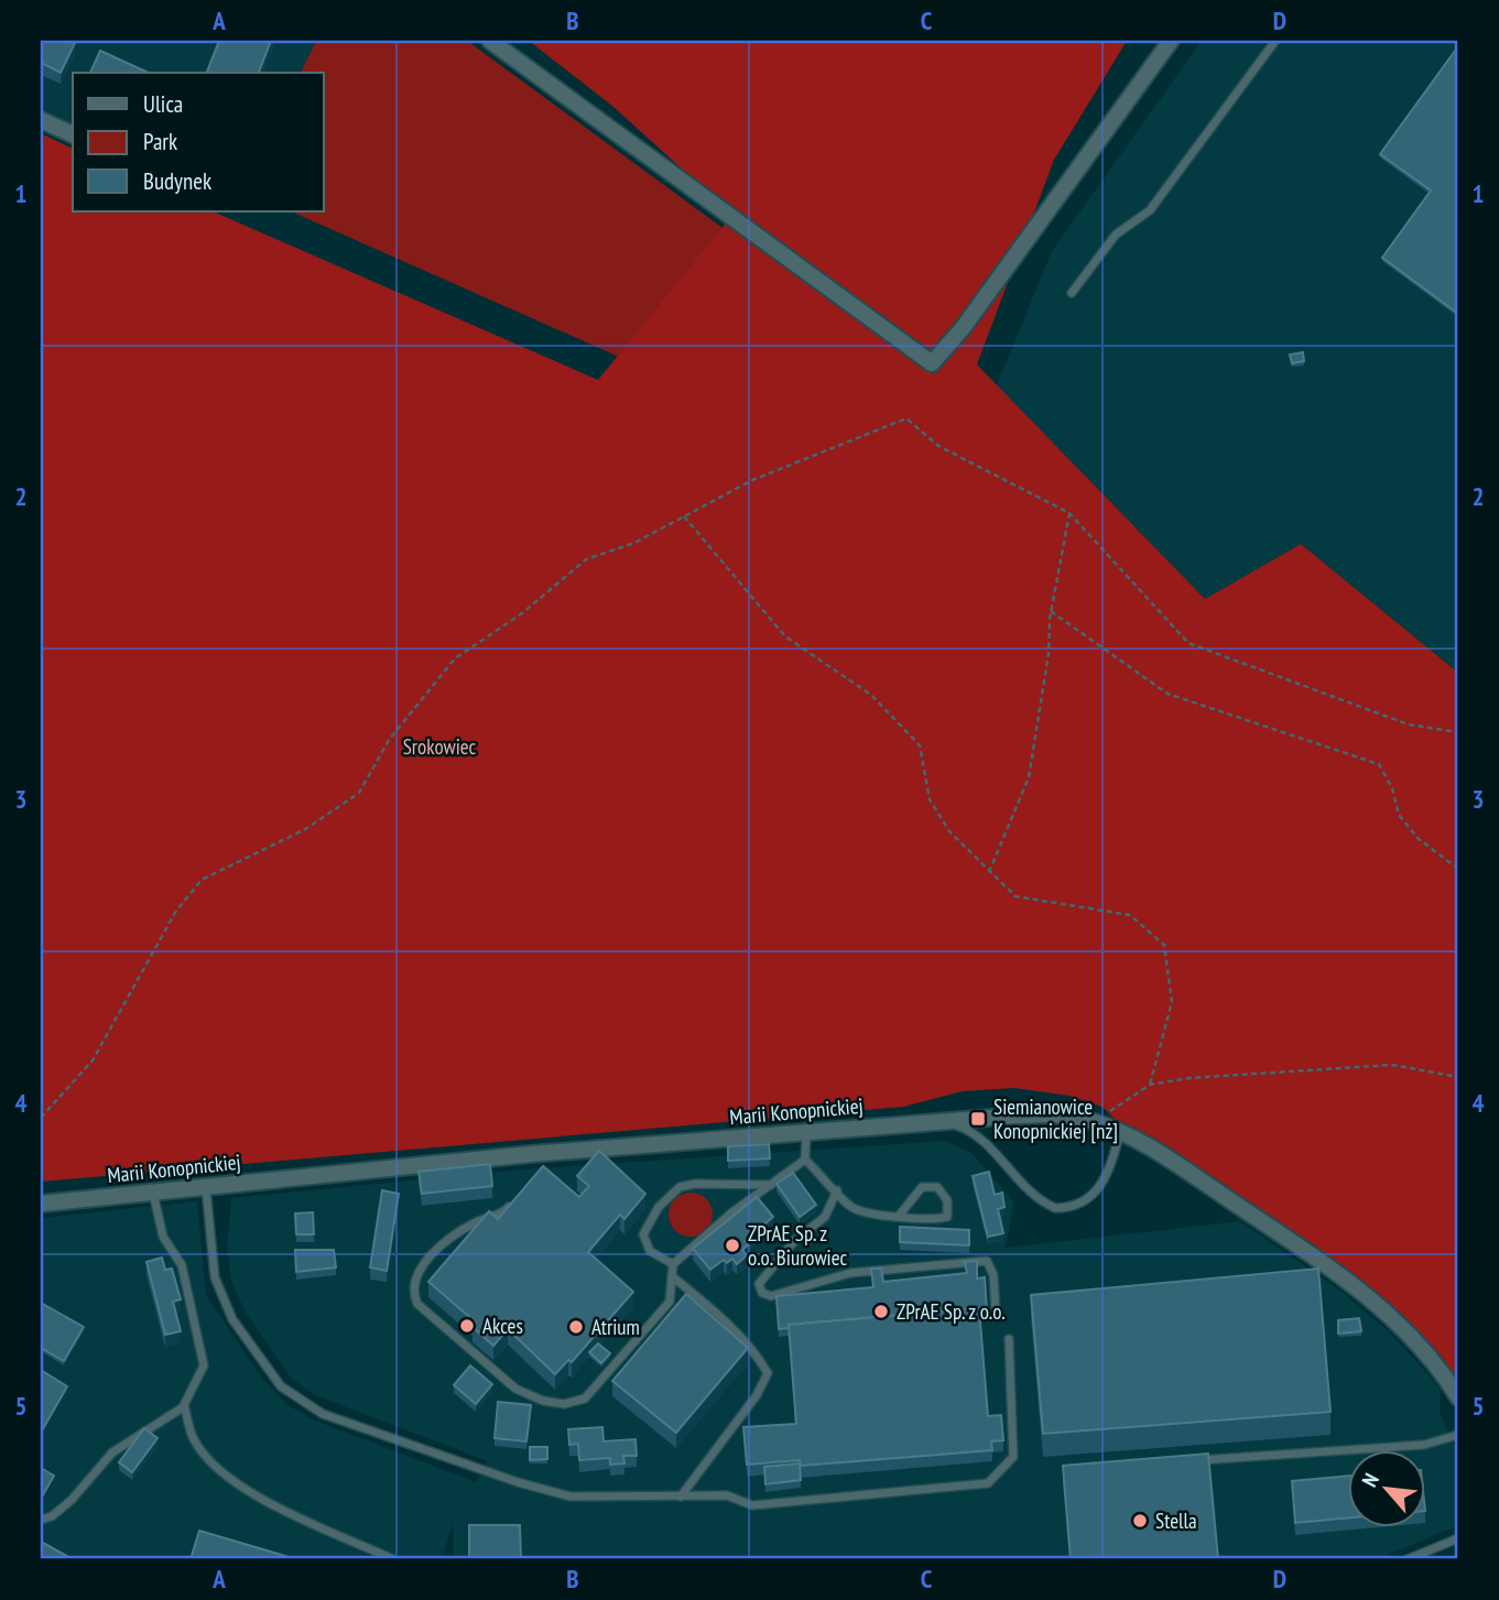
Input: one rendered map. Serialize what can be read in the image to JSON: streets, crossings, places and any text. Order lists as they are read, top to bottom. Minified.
{"streets":{"street":["Marii Konopnickiej"]},"parks":["Srokowiec"],"places":{"transit":["Siemianowice Konopnickiej [nż]"],"other":["ZPrAE Sp. z o.o. Biurowiec","ZPrAE Sp. z o.o.","Akces","Atrium","Stella"]},"legend":["Ulica","Park","Budynek"],"north":"top left","grid":{"columns":["A","B","C","D"],"rows":["1","2","3","4","5"]}}
